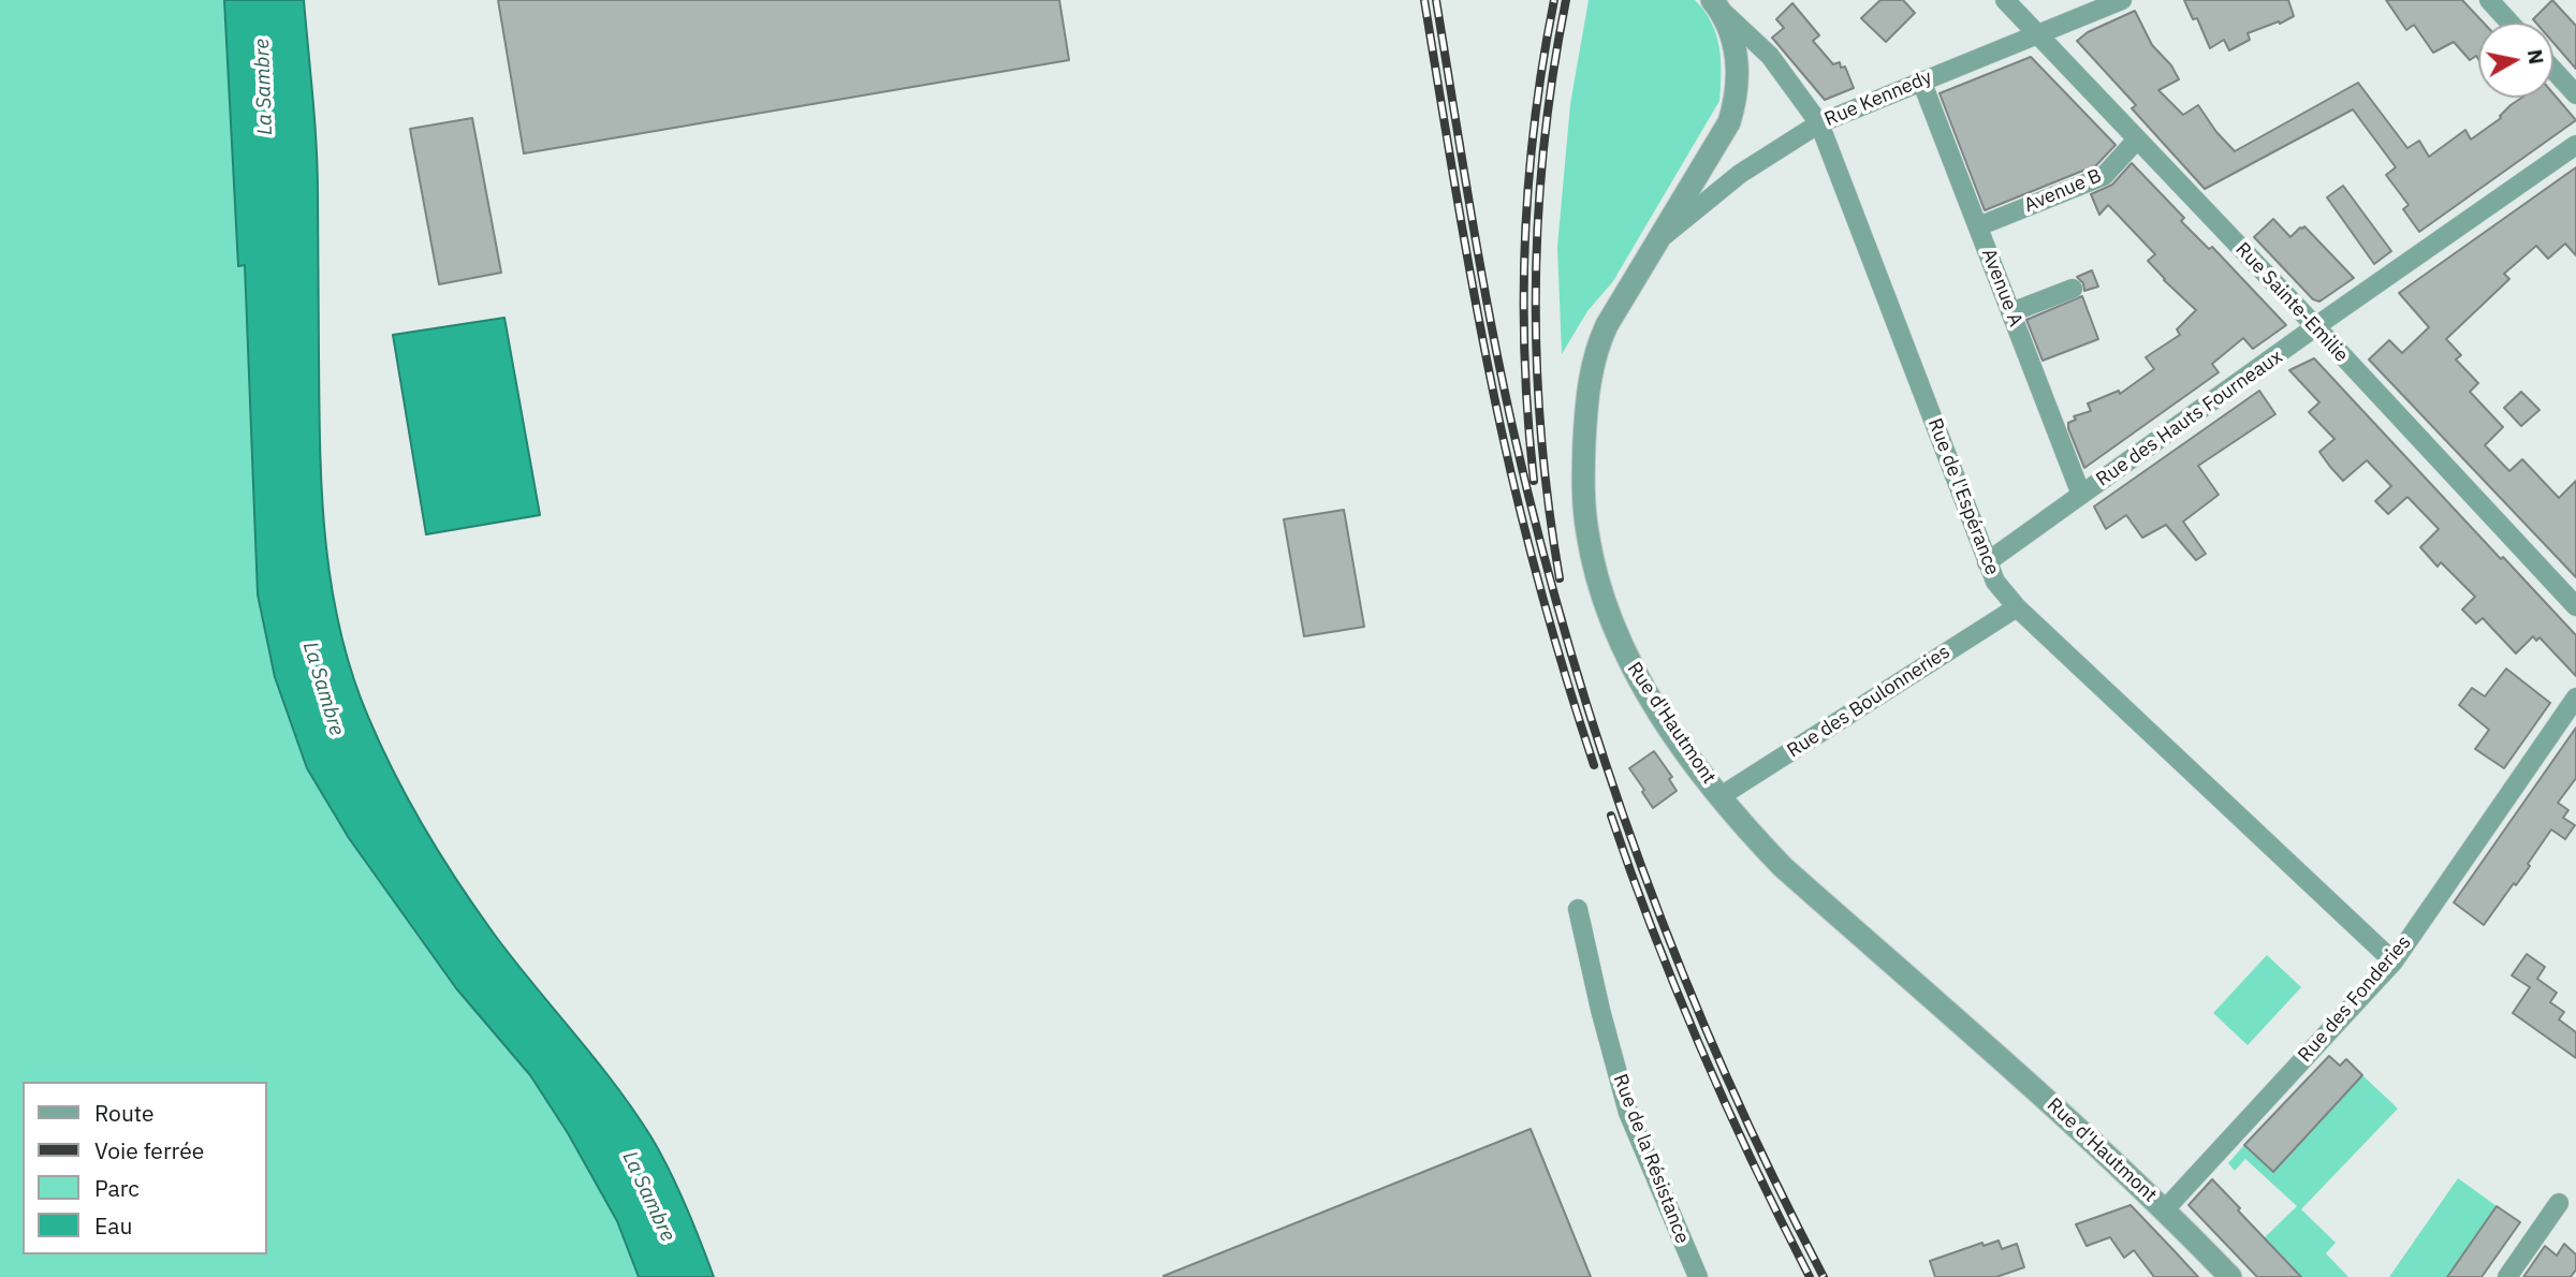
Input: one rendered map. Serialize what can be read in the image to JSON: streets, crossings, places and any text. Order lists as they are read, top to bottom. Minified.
{"streets":{"street":["Rue Kennedy","Avenue B","Avenue A","Rue Sainte-Emilie","Rue des Hauts Fourneaux","Rue de l'Espérance","Rue des Boulonneries","Rue d'Hautmont","Rue des Fonderies","Rue de la Résistance"]},"crossings":[["Rue Kennedy","Avenue A"],["Rue Kennedy","Rue Sainte-Emilie"],["Rue Kennedy","Rue de l'Espérance"],["Rue Kennedy","Rue d'Hautmont"],["Avenue B","Avenue A"],["Avenue B","Rue Sainte-Emilie"],["Avenue A","Rue des Hauts Fourneaux"],["Rue Sainte-Emilie","Rue des Hauts Fourneaux"],["Rue des Hauts Fourneaux","Rue de l'Espérance"],["Rue de l'Espérance","Rue des Boulonneries"],["Rue de l'Espérance","Rue d'Hautmont"],["Rue de l'Espérance","Rue des Fonderies"],["Rue des Boulonneries","Rue d'Hautmont"],["Rue d'Hautmont","Rue des Fonderies"]],"water":["La Sambre"],"legend":["Route","Voie ferrée","Parc","Eau"],"north":"right"}
